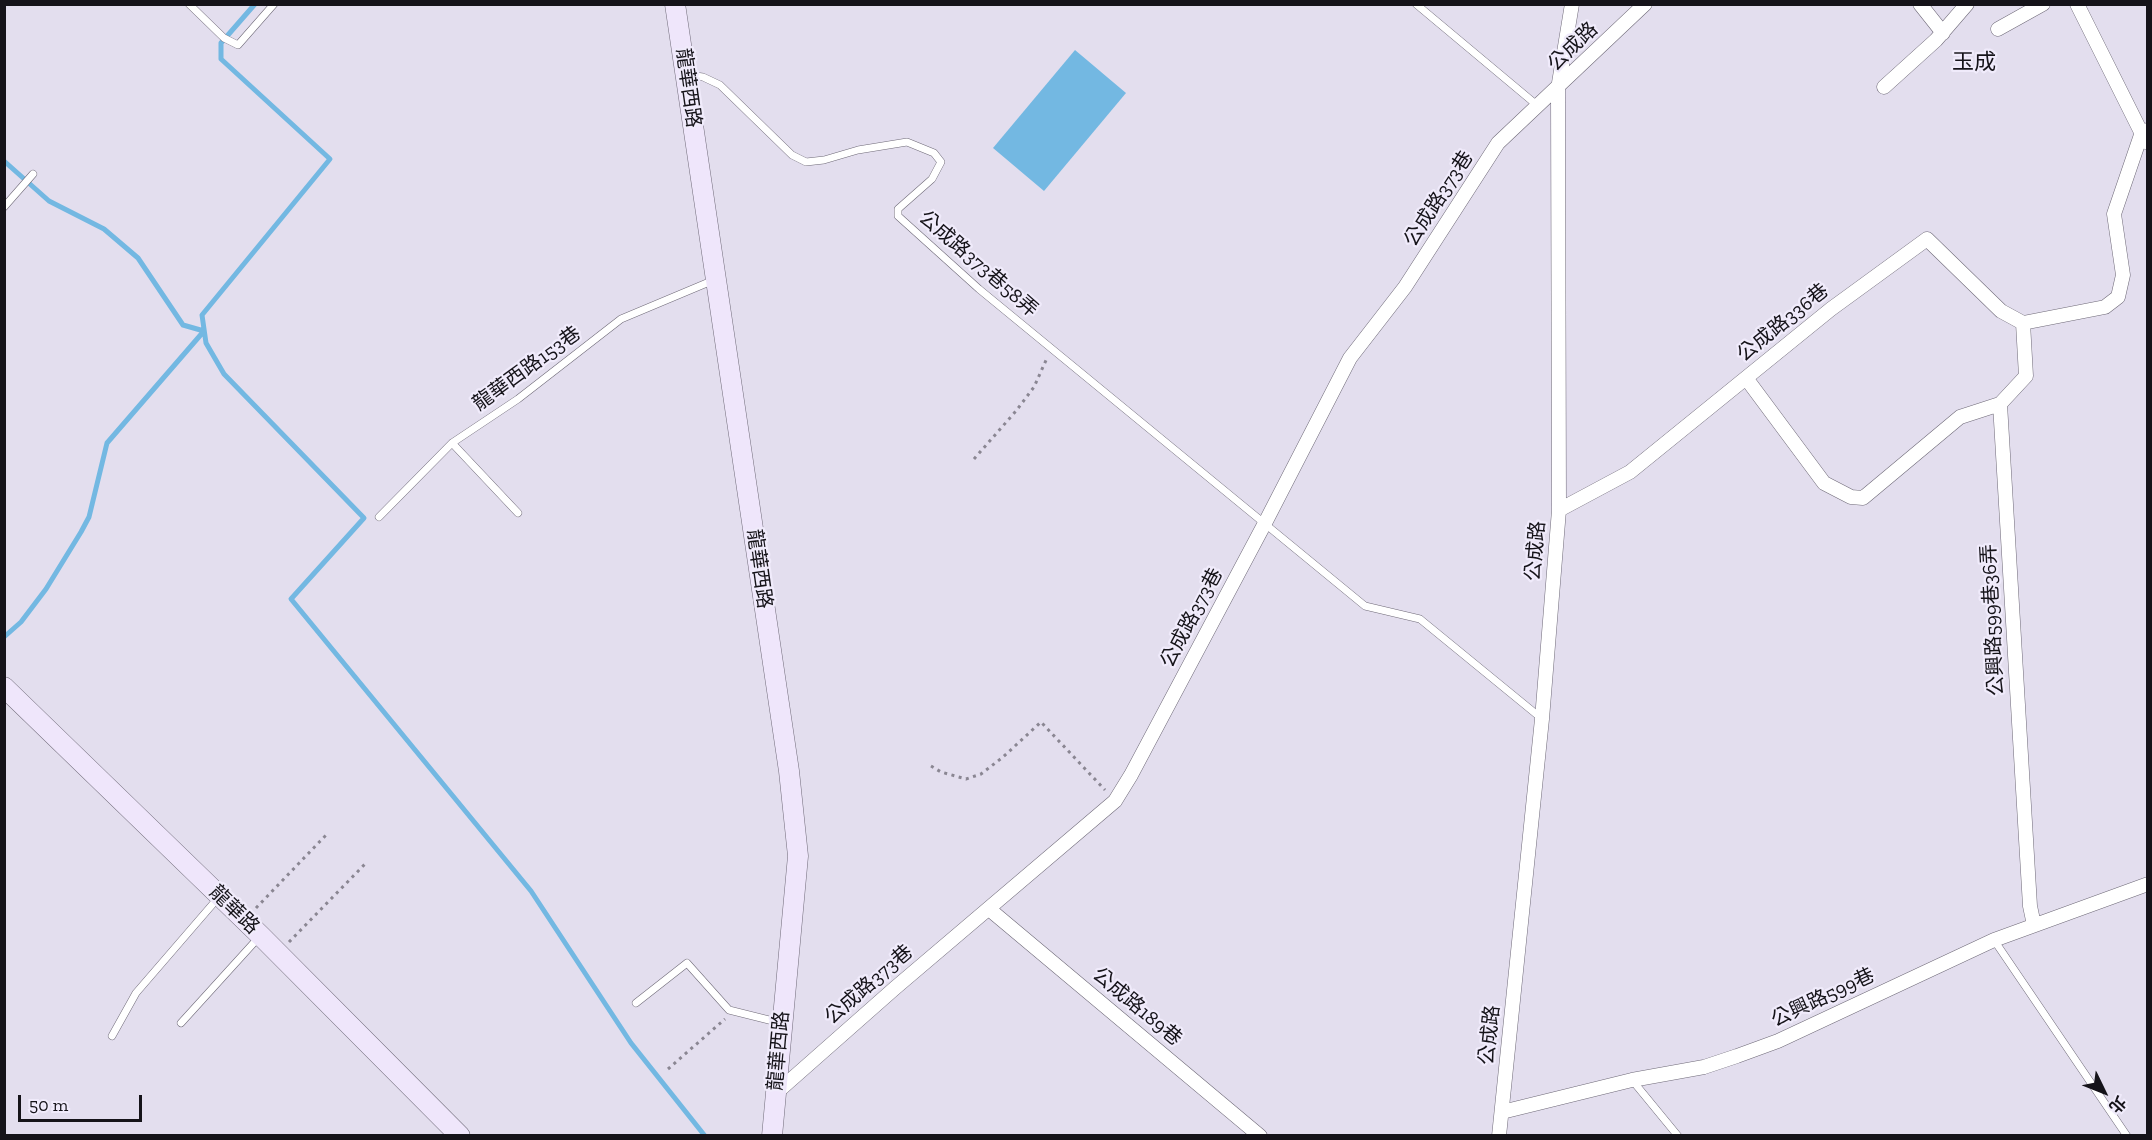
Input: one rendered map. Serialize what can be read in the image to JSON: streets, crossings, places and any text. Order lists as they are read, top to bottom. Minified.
{"streets":{"street":["公成路","龍華西路","公成路373巷","公成路336巷","公興路599巷36弄","龍華路","公興路599巷","公成路189巷"],"lane":["公成路373巷58弄","龍華西路153巷"]},"crossings":[["公成路","公成路373巷"],["公成路","公成路373巷58弄"],["公成路","公成路336巷"],["公成路","公興路599巷"],["龍華西路","公成路373巷"],["龍華西路","公成路373巷58弄"],["龍華西路","龍華西路153巷"],["公成路373巷","公成路373巷58弄"],["公成路373巷","公成路189巷"],["公興路599巷36弄","公興路599巷"]],"districts":["玉成"],"scale_bar":"50 m","north":"bottom right"}
